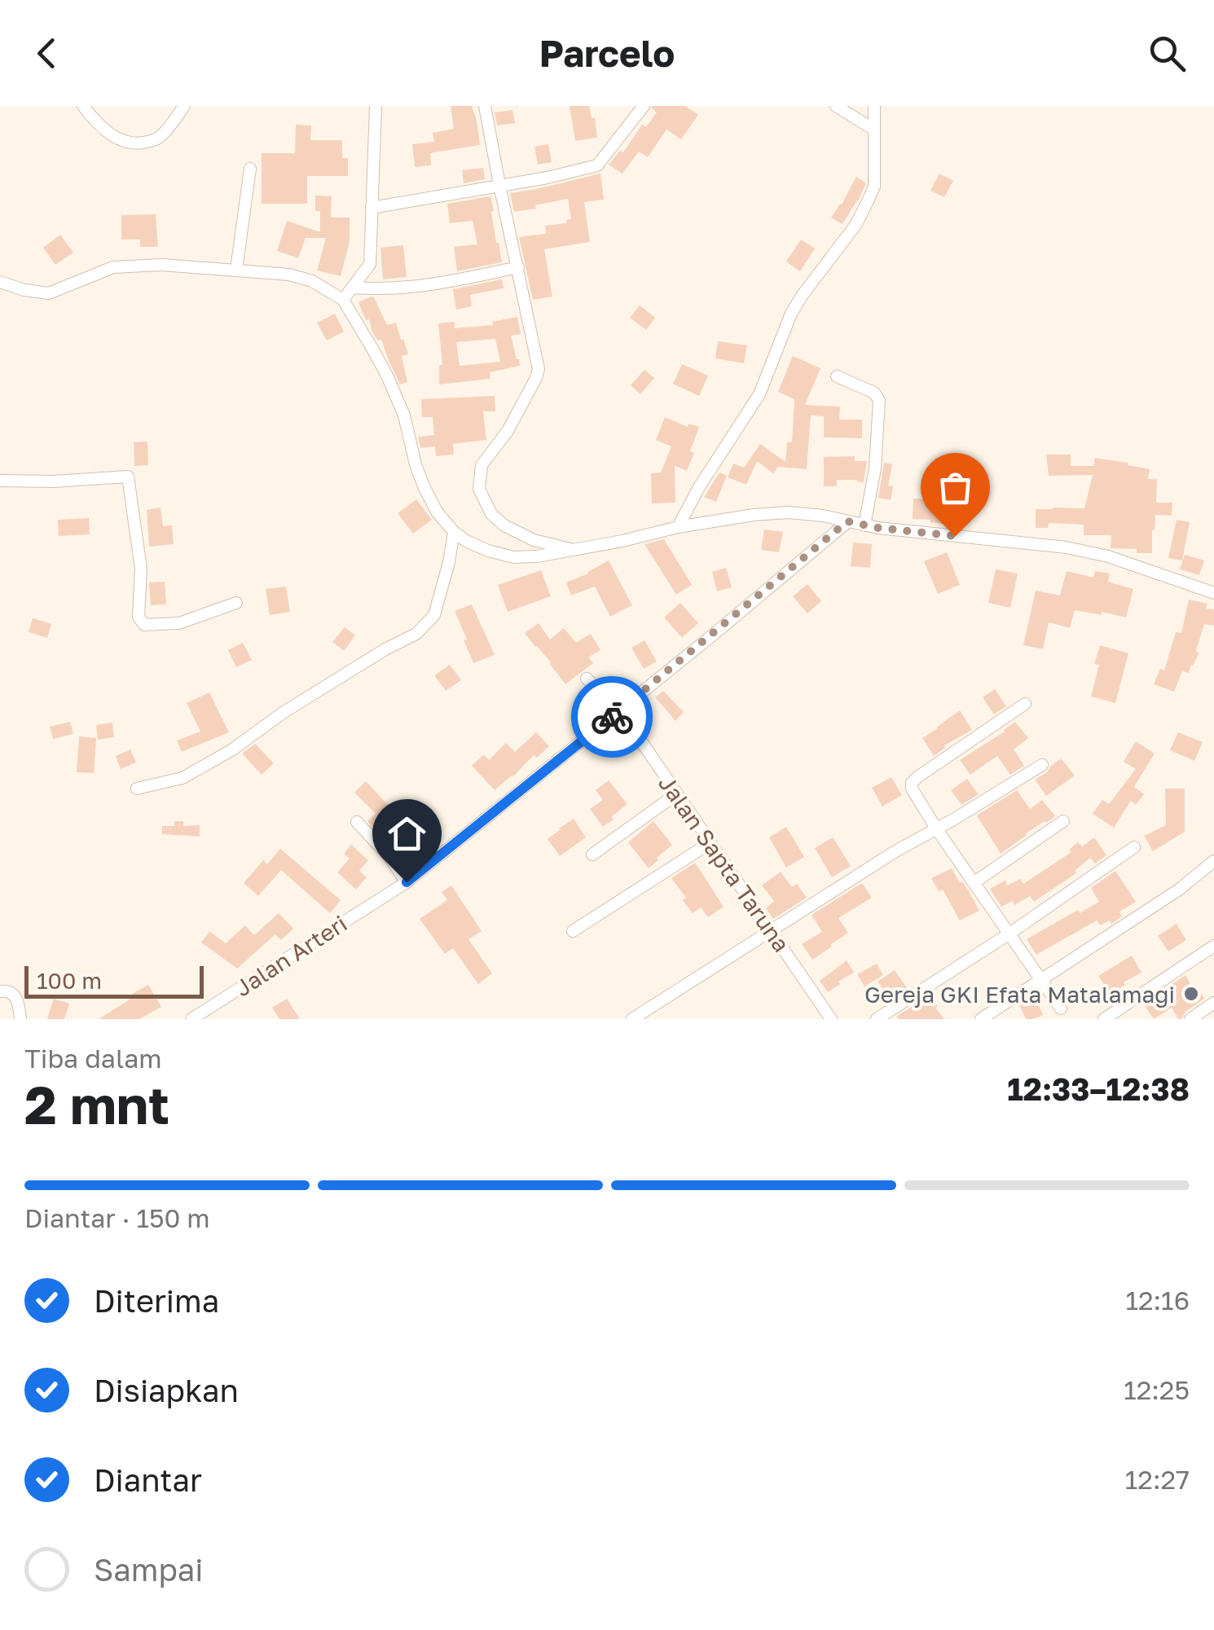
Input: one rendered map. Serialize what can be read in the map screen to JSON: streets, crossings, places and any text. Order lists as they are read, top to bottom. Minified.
{"streets":{"street":["Jalan Sapta Taruna","Jalan Arteri"]},"crossings":[["Jalan Sapta Taruna","Jalan Arteri"]],"places":["Gereja GKI Efata Matalamagi"],"scale_bar":"100 m","page":{"header":"Parcelo","scale":"100 m","heading":["2 mnt","Tiba dalam","12:33–12:38"],"bar":"Diantar · 150 m","list":[["Diterima","12:16"],["Disiapkan","12:25"],["Diantar","12:27"],"Sampai"]}}
